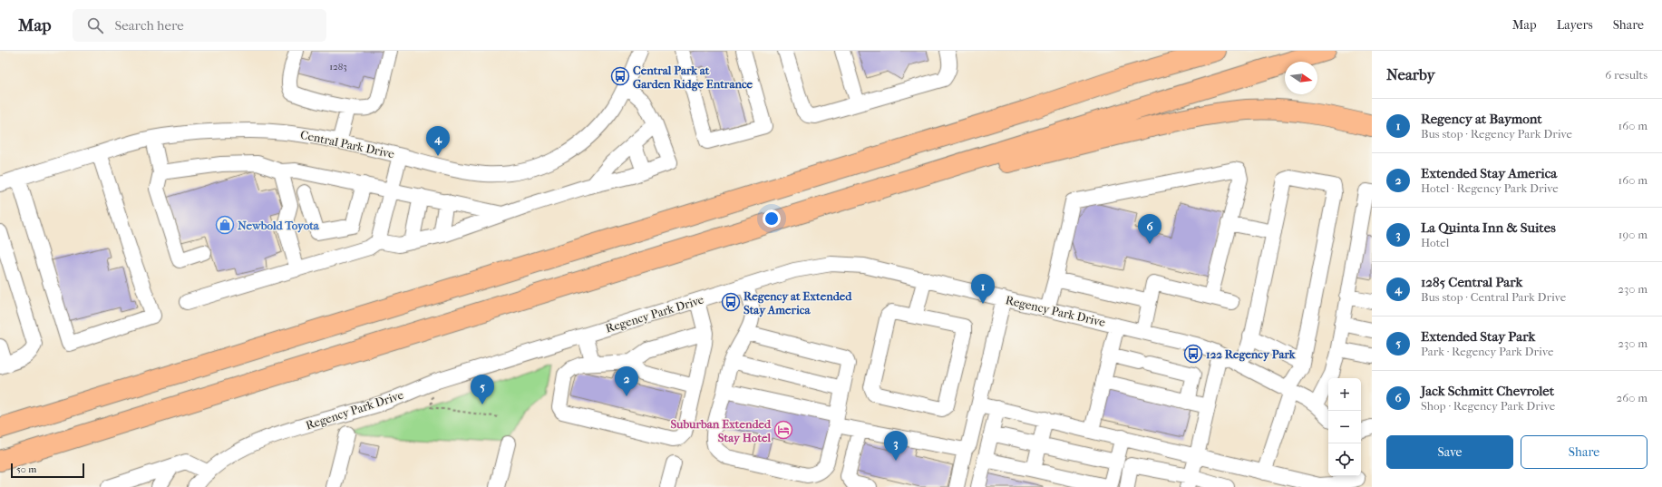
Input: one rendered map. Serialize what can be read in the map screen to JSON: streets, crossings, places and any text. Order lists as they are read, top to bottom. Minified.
{"streets":{"street":["Central Park Drive","Regency Park Drive"]},"places":{"bus stop":["Central Park at Garden Ridge Entrance","Regency at Extended Stay America","122 Regency Park"],"shop":["Newbold Toyota"],"hotel":["Suburban Extended Stay Hotel"]},"house_numbers":["1283"],"scale_bar":"50 m","north":"right","page":{"header":"Map","search":"Search here","nav":["Map","Layers","Share"],"heading":["Nearby","6 results"],"list":[{"mark":"1","name":"Regency at Baymont","note":"Bus stop · Regency Park Drive","value":"160 m"},{"mark":"2","name":"Extended Stay America","note":"Hotel · Regency Park Drive","value":"160 m"},{"mark":"3","name":"La Quinta Inn & Suites","note":"Hotel","value":"190 m"},{"mark":"4","name":"1285 Central Park","note":"Bus stop · Central Park Drive","value":"230 m"},{"mark":"5","name":"Extended Stay Park","note":"Park · Regency Park Drive","value":"230 m"},{"mark":"6","name":"Jack Schmitt Chevrolet","note":"Shop · Regency Park Drive","value":"260 m"}],"pins":["4","6","1","2","5","3"],"map_buttons":["+","−"],"buttons":["Save","Share"],"scale":"50 m"}}
